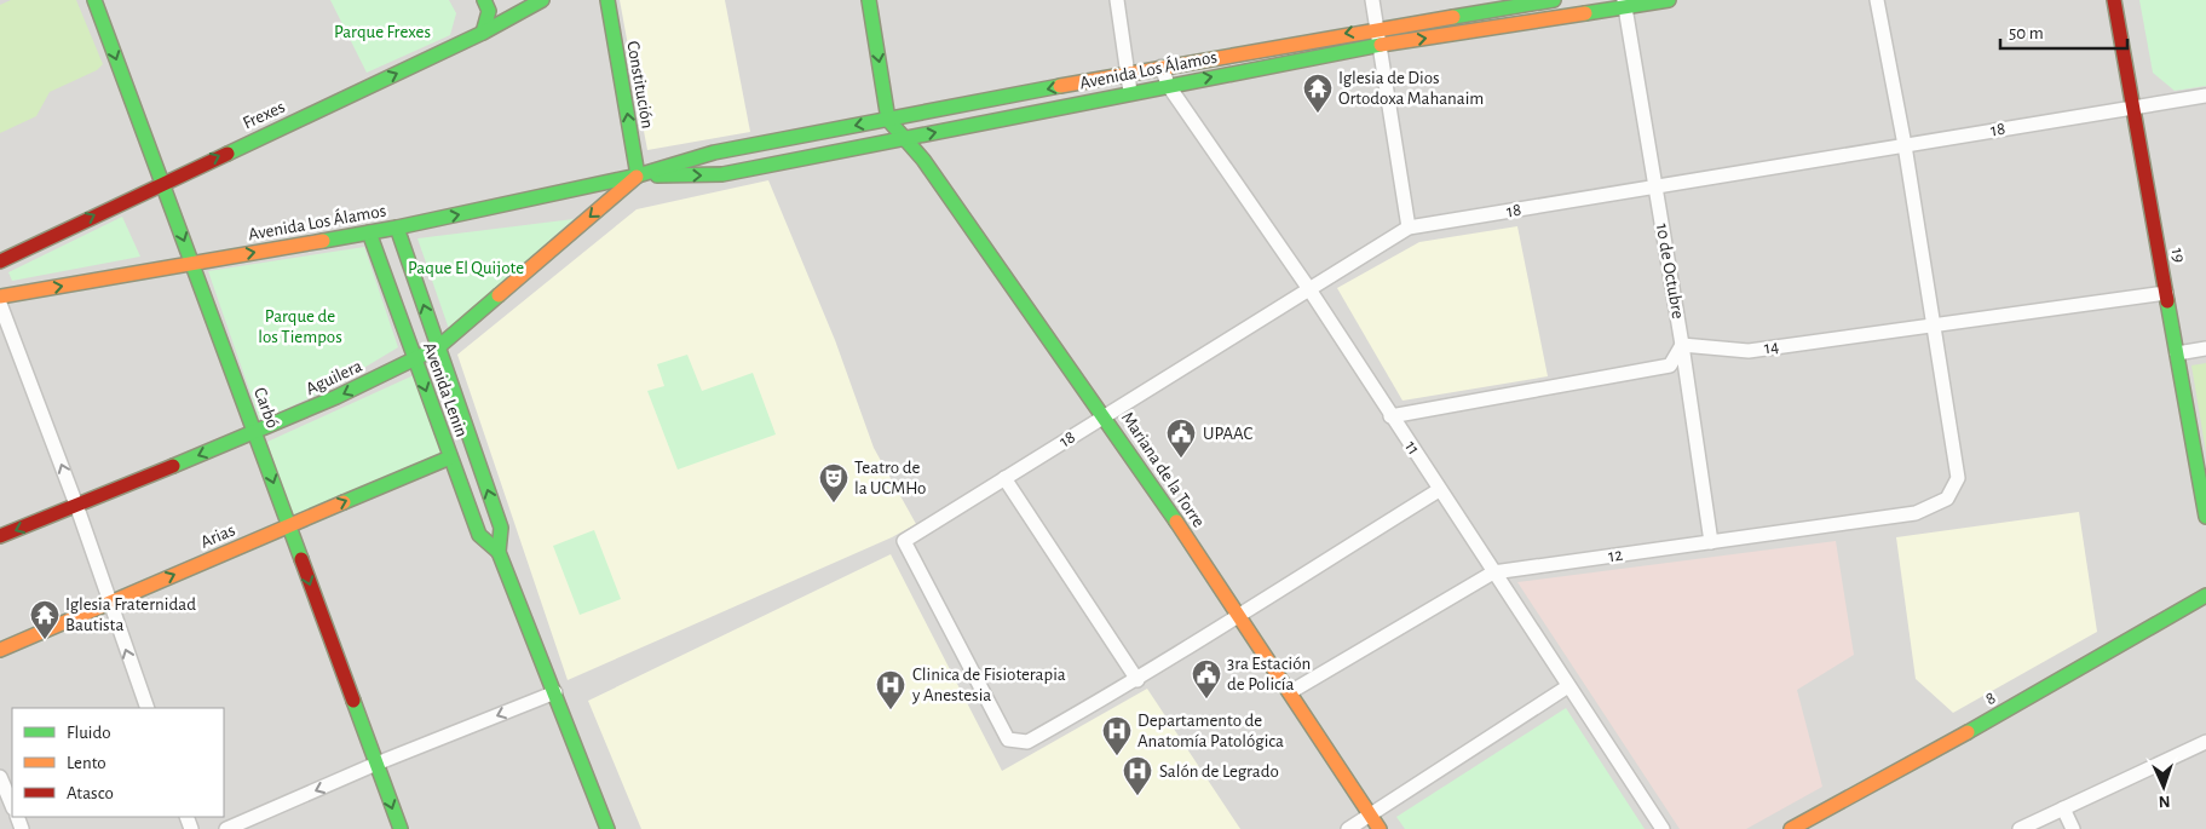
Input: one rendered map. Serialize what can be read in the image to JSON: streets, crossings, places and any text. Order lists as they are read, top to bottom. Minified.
{"streets":{"street":["Avenida Los Álamos","Constitución","Frexes","18","19","10 de Octubre","14","Aguilera","Avenida Lenin","Carbó","11","Mariana de la Torre","Arias","12","8"]},"crossings":[["Avenida Los Álamos","Constitución"],["Avenida Los Álamos","10 de Octubre"],["Avenida Los Álamos","Aguilera"],["Avenida Los Álamos","Avenida Lenin"],["Avenida Los Álamos","Carbó"],["Avenida Los Álamos","11"],["Avenida Los Álamos","Mariana de la Torre"],["Constitución","Aguilera"],["Frexes","Carbó"],["18","19"],["18","10 de Octubre"],["18","11"],["18","Mariana de la Torre"],["19","14"],["10 de Octubre","14"],["10 de Octubre","12"],["14","12"],["Aguilera","Avenida Lenin"],["Aguilera","Carbó"],["Avenida Lenin","Arias"],["Carbó","Arias"],["11","12"],["Mariana de la Torre","12"]],"one_way":["Constitución","Frexes","Aguilera","Carbó","Arias"],"parks":["Parque Frexes","Paque El Quijote","Parque de los Tiempos"],"places":{"temple":["Iglesia de Dios Ortodoxa Mahanaim","Iglesia Fraternidad Bautista"],"public building":["UPAAC","3ra Estación de Policía"],"theatre":["Teatro de la UCMHo"],"hospital":["Clinica de Fisioterapia y Anestesia","Departamento de Anatomía Patológica","Salón de Legrado"]},"legend":["Fluido","Lento","Atasco"],"scale_bar":"50 m","north":"bottom"}
